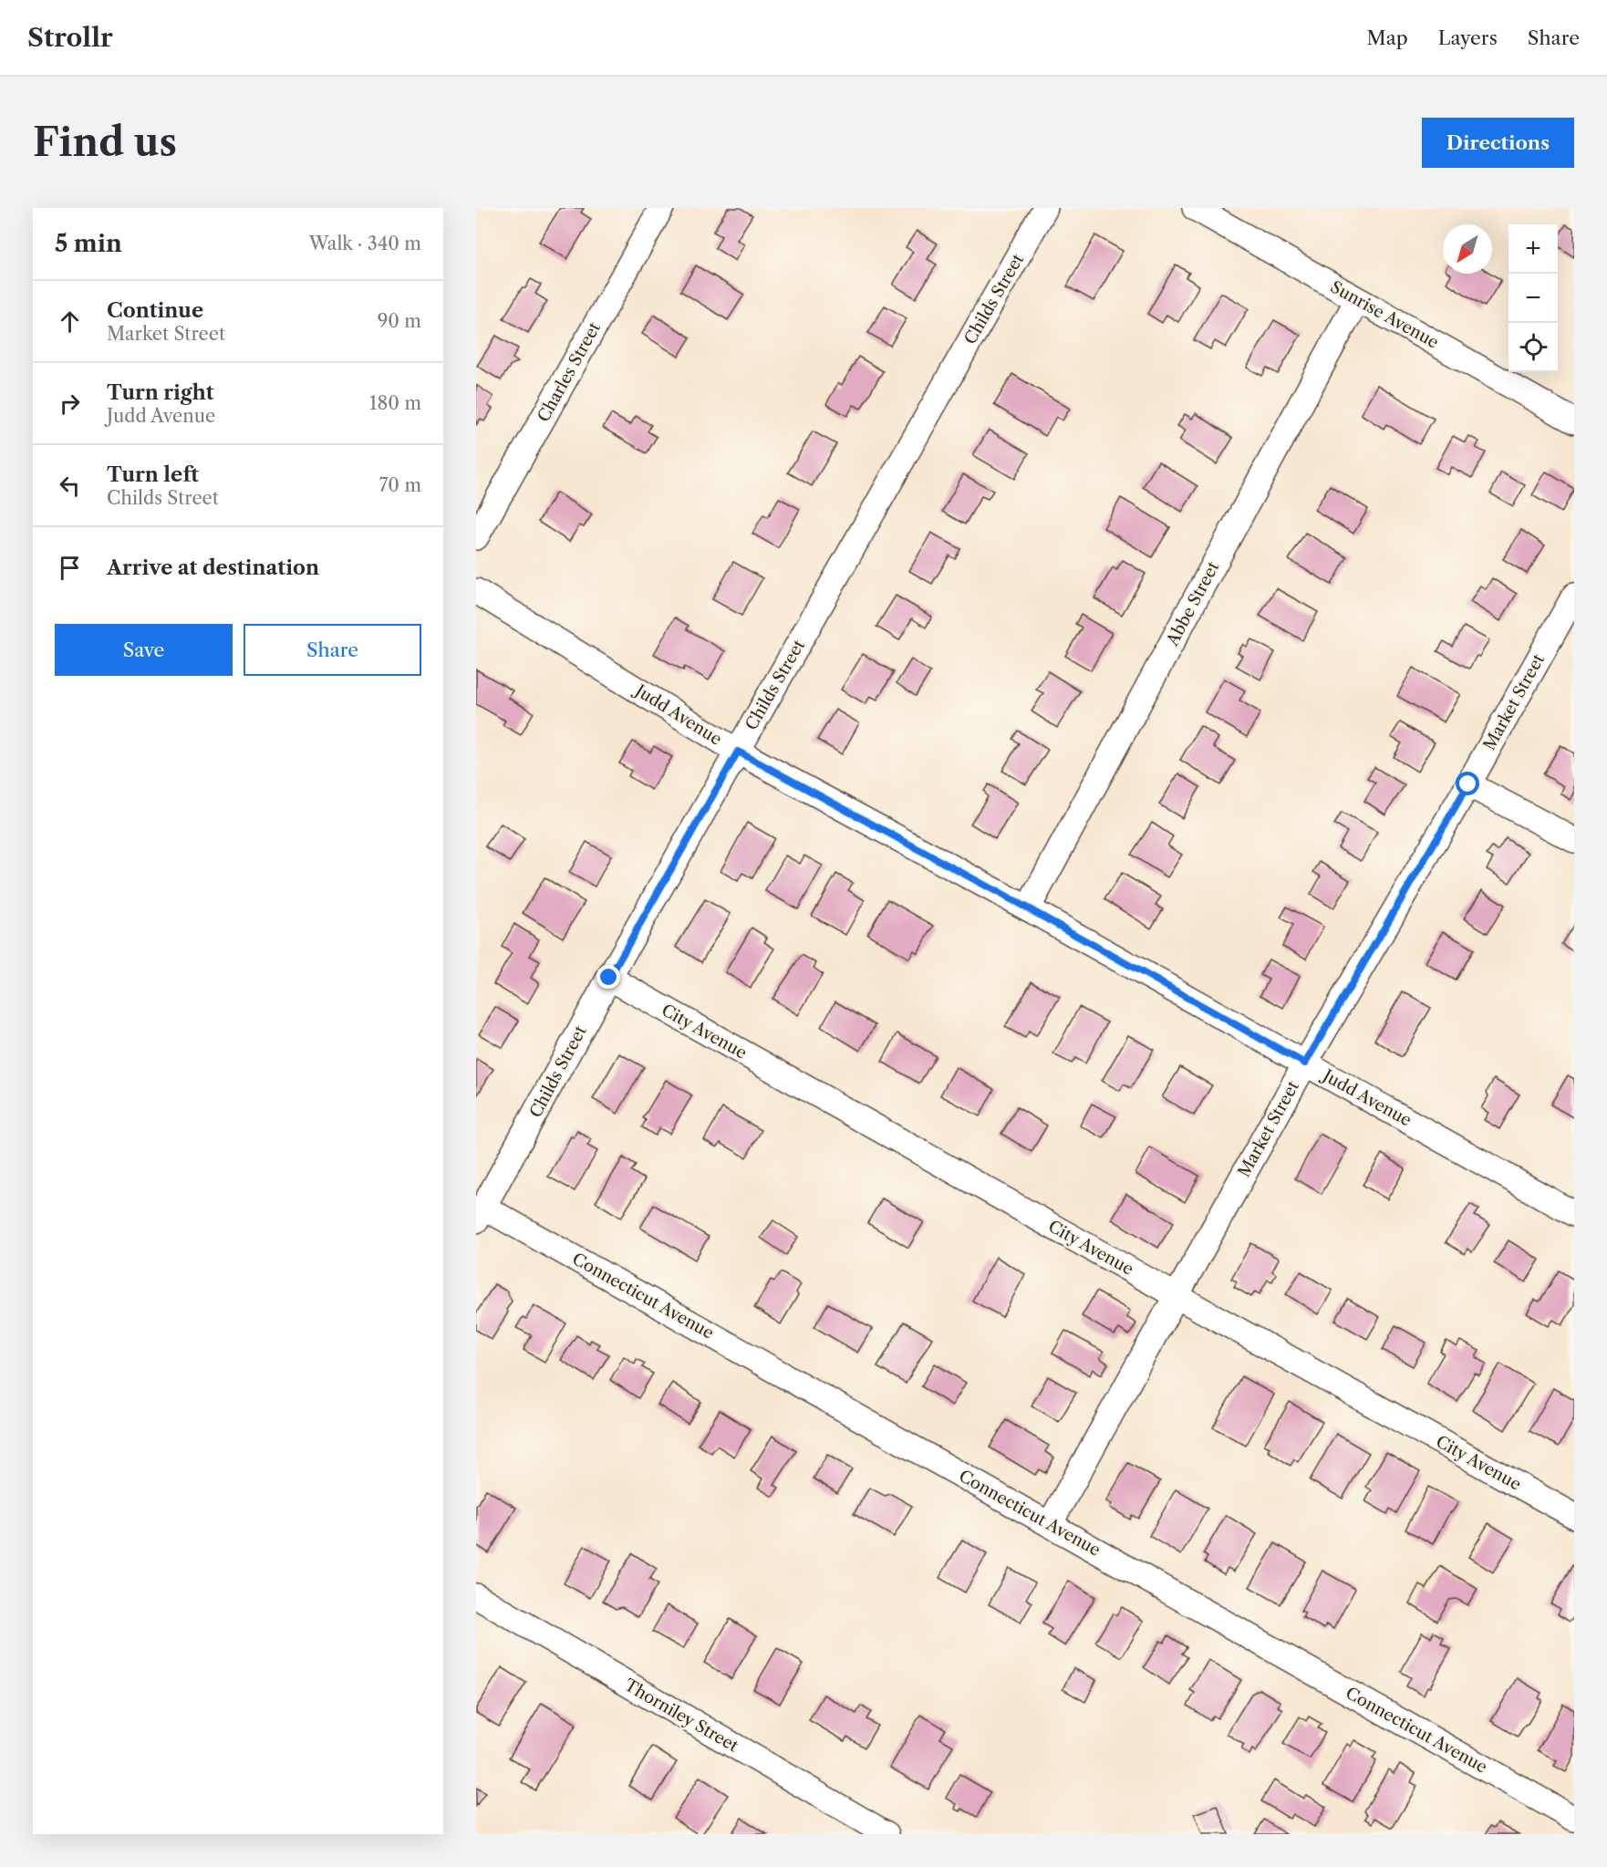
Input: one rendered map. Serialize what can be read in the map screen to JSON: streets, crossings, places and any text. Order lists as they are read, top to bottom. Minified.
{"streets":{"street":["Childs Street","Sunrise Avenue","Charles Street","Abbe Street","Market Street","Judd Avenue","City Avenue","Connecticut Avenue","Thorniley Street"]},"crossings":[["Childs Street","Judd Avenue"],["Childs Street","City Avenue"],["Childs Street","Connecticut Avenue"],["Sunrise Avenue","Abbe Street"],["Abbe Street","Judd Avenue"],["Market Street","Judd Avenue"],["Market Street","City Avenue"],["Market Street","Connecticut Avenue"]],"north":"bottom left","page":{"header":"Strollr","nav":["Map","Layers","Share"],"buttons":["Directions",["Save","Share"]],"title":"Find us","heading":["5 min","Walk · 340 m"],"map_buttons":["+","−"],"list":[["Continue","Market Street","90 m"],["Turn right","Judd Avenue","180 m"],["Turn left","Childs Street","70 m"],"Arrive at destination"]}}
